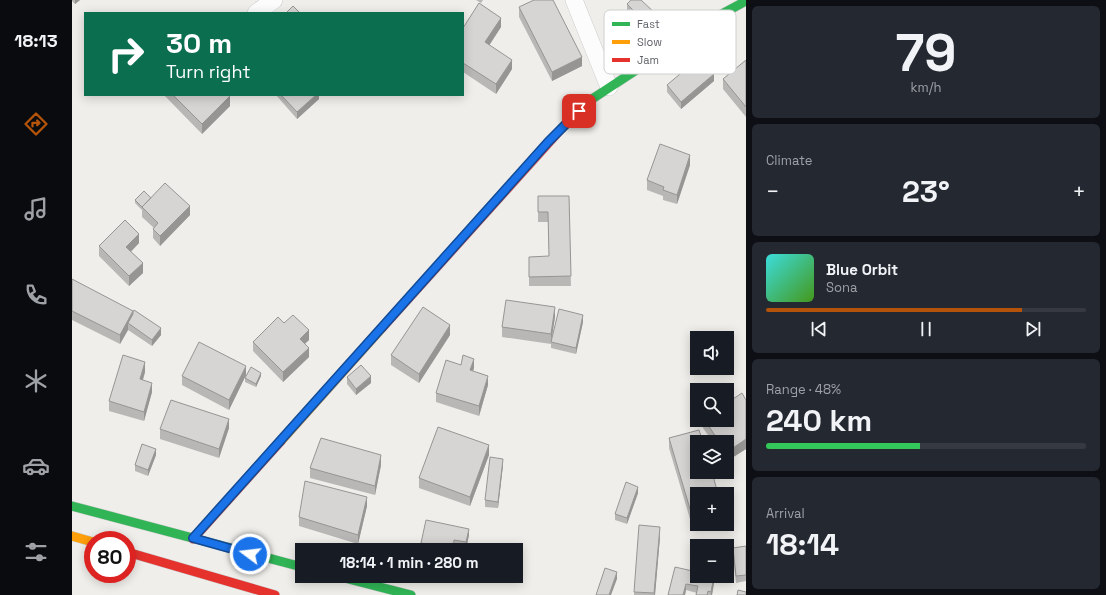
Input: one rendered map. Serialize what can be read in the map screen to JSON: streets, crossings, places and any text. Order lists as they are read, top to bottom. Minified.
{"legend":["Fast","Slow","Jam"],"page":{"tabs":"18:13","tile":[["79","km/h"],"Climate",["Range · 48%","240 km"],["Arrival","18:14"]],"turn":["30 m","Turn right"],"heat":["−","23°","+"],"song":["Blue Orbit","Sona"],"map_buttons":["+","−"],"limit":"80","trip":"18:14 · 1 min · 280 m"}}
